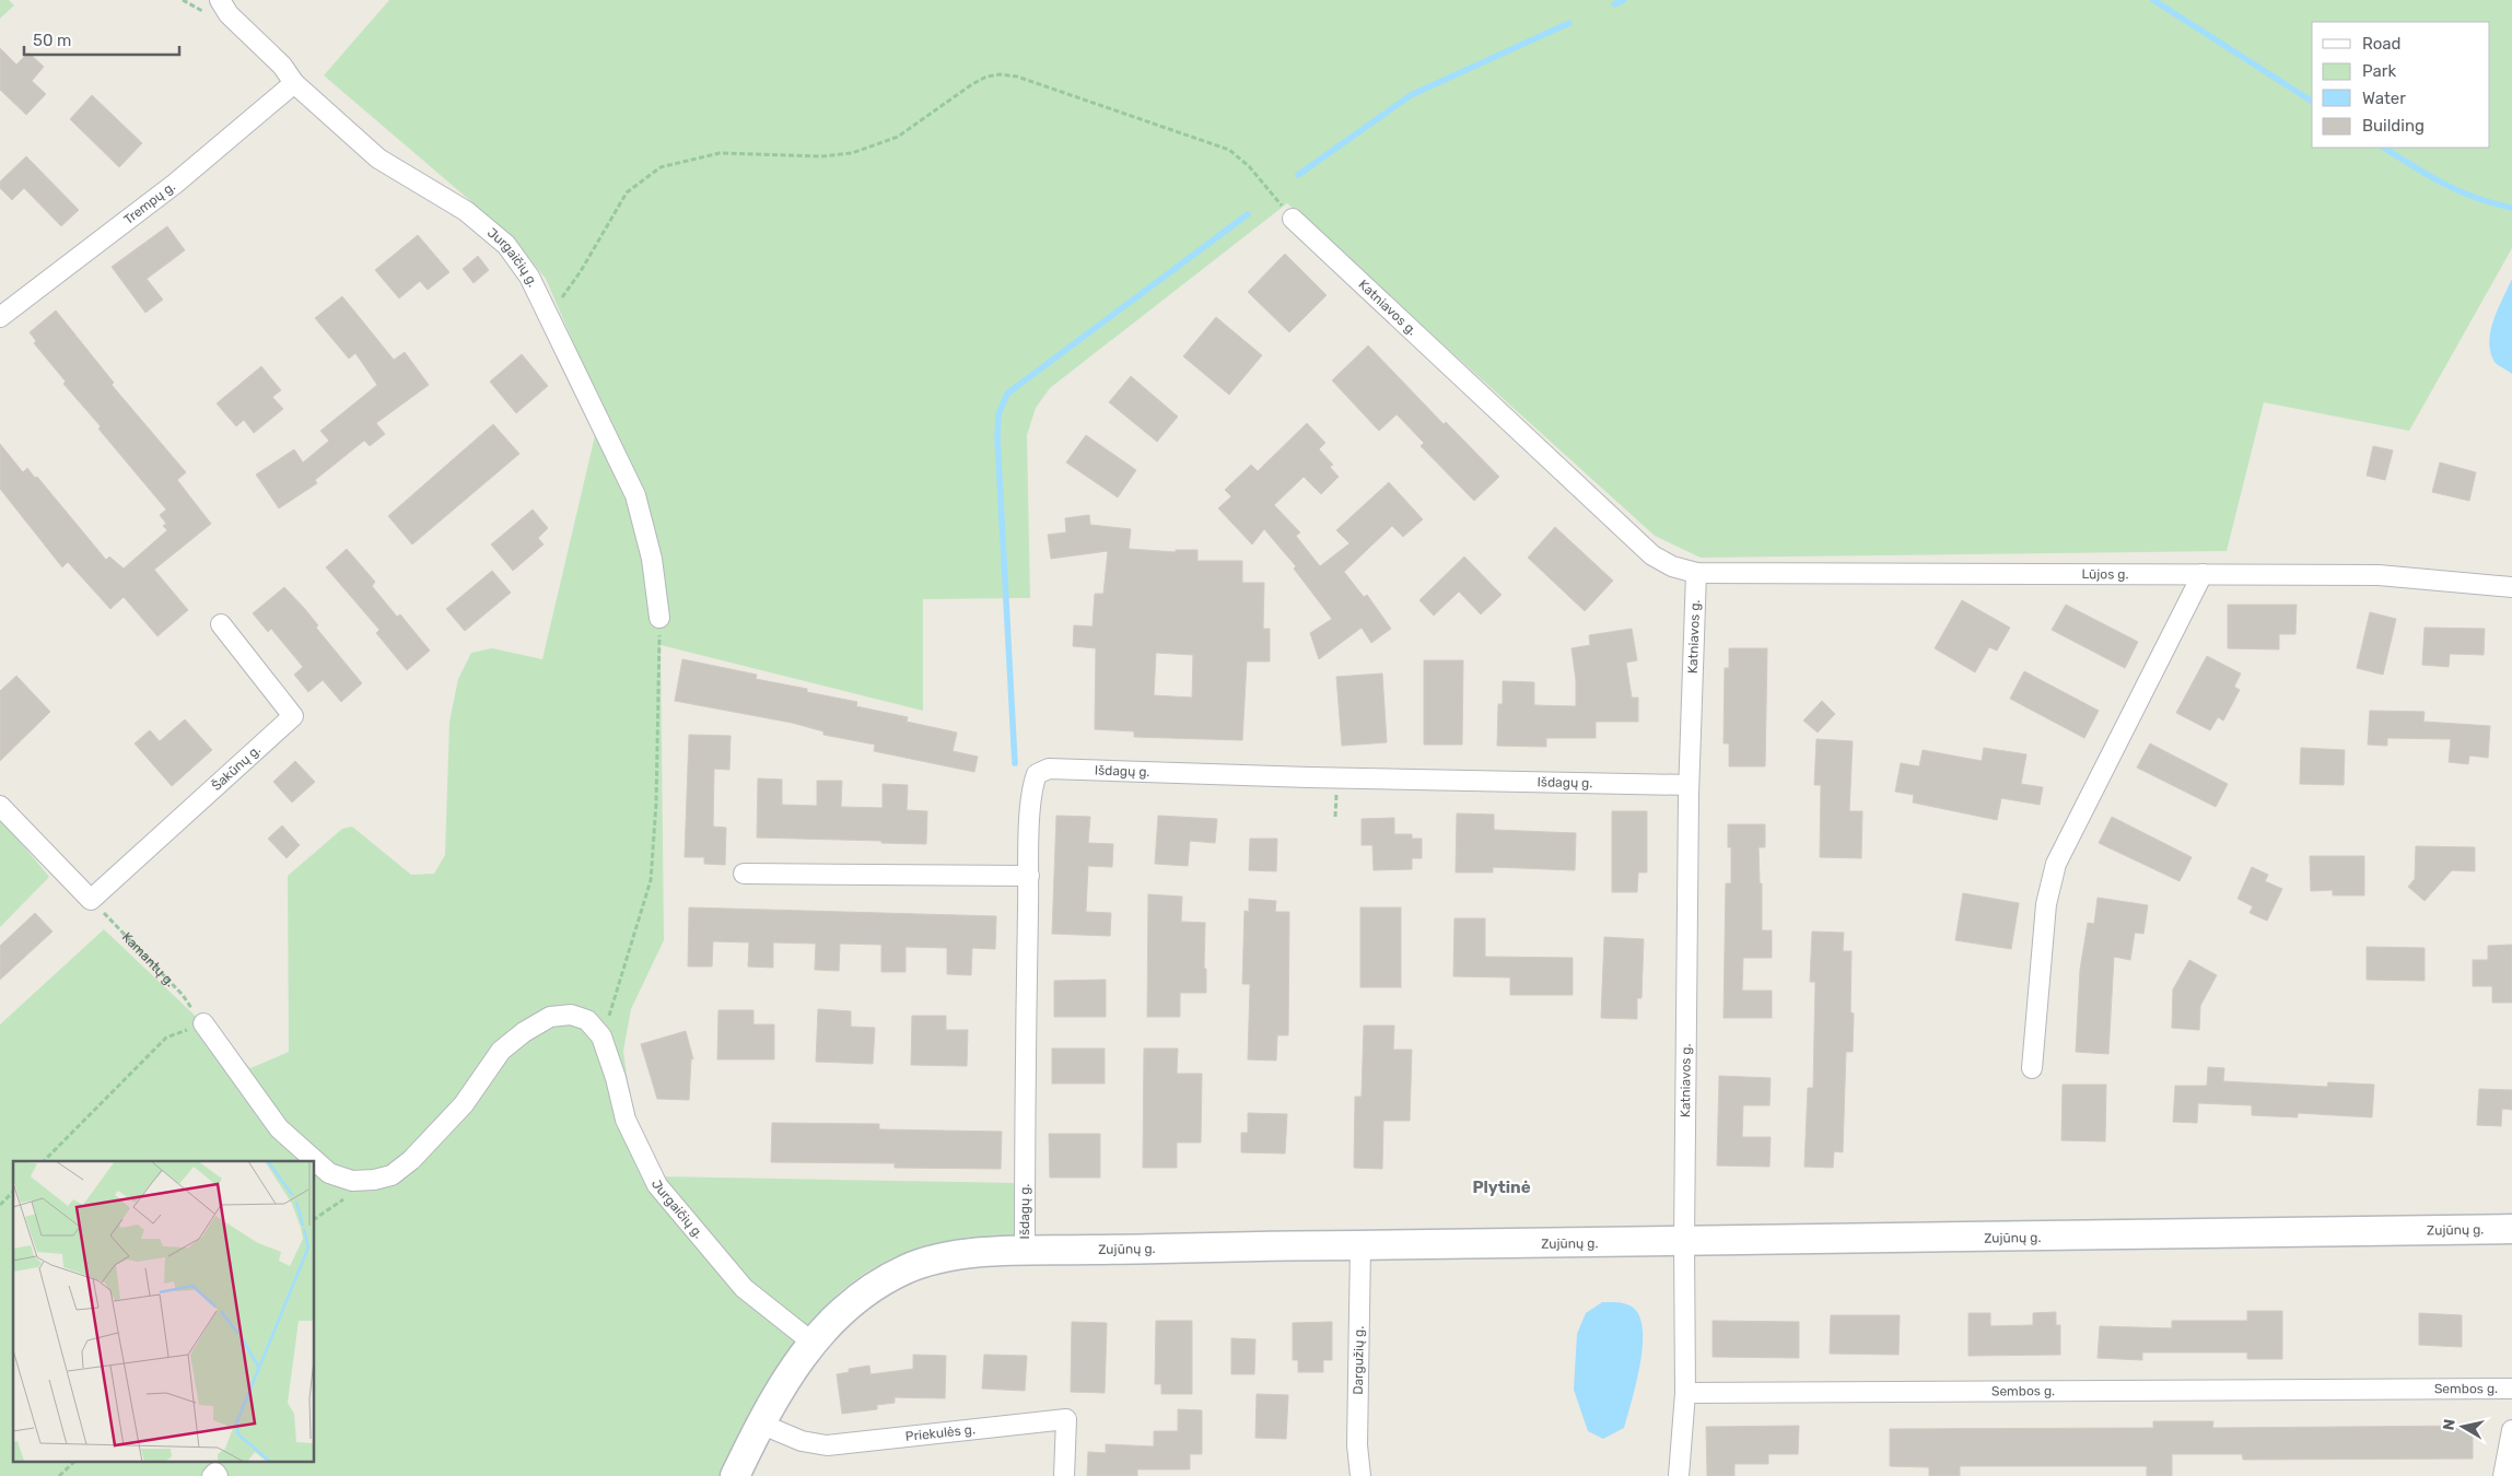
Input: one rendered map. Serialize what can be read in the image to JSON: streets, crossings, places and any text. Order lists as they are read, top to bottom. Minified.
{"streets":{"main road":["Zujūnų g."],"street":["Trempų g.","Jurgaičių g.","Katniavos g.","Lūjos g.","Šakūnų g.","Išdagų g.","Dargužių g.","Sembos g.","Priekulės g."],"path":["Kamantų g."]},"crossings":[["Trempų g.","Jurgaičių g."],["Jurgaičių g.","Zujūnų g."],["Katniavos g.","Lūjos g."],["Katniavos g.","Išdagų g."],["Katniavos g.","Zujūnų g."],["Šakūnų g.","Kamantų g."],["Išdagų g.","Zujūnų g."],["Zujūnų g.","Dargužių g."],["Zujūnų g.","Priekulės g."]],"districts":["Plytinė"],"legend":["Road","Park","Water","Building"],"scale_bar":"50 m","north":"left"}
